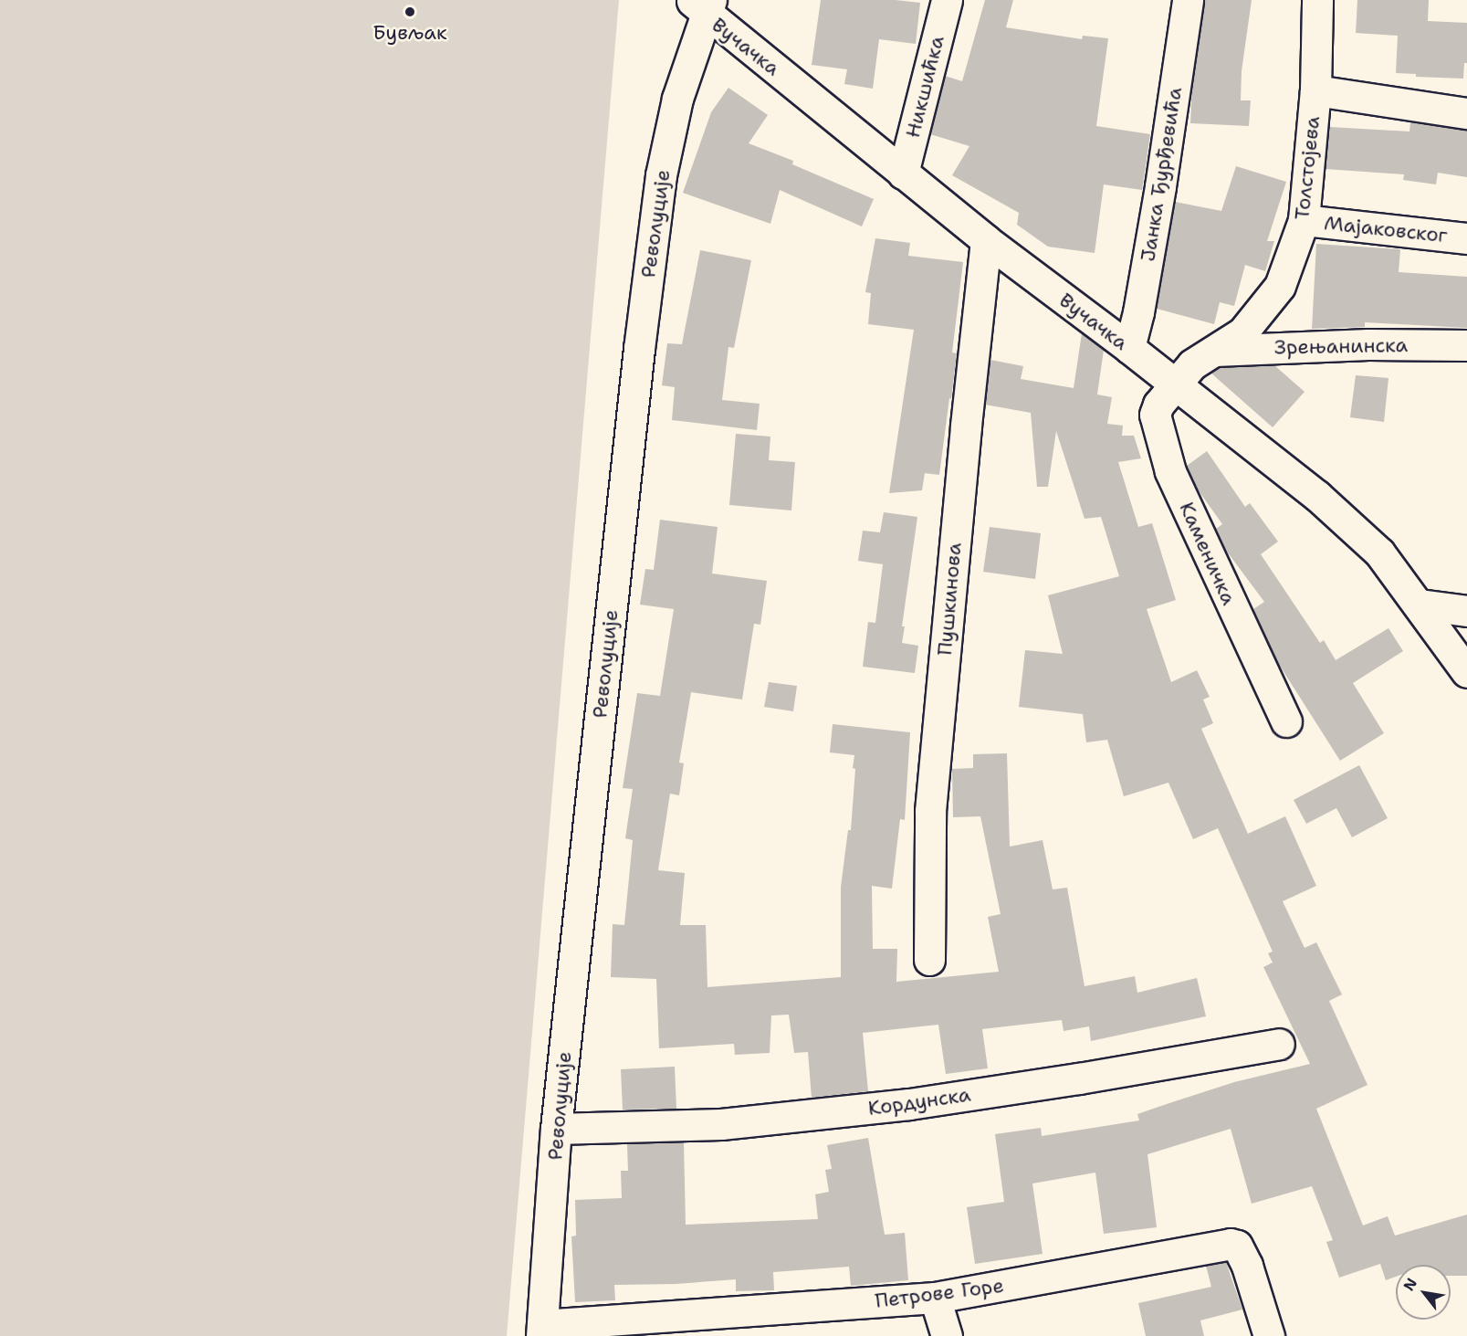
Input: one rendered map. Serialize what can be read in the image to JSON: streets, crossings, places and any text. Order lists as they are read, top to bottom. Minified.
{"streets":{"street":["Вучачка","Никшићка","Толстојева","Јанка Ђурђевића","Револуције","Мајаковског","Зрењанинска","Каменичка","Пушкинова","Кордунска","Петрове Горе"]},"crossings":[["Вучачка","Никшићка"],["Вучачка","Толстојева"],["Вучачка","Јанка Ђурђевића"],["Вучачка","Револуције"],["Вучачка","Каменичка"],["Вучачка","Пушкинова"],["Толстојева","Мајаковског"],["Толстојева","Зрењанинска"],["Толстојева","Каменичка"],["Револуције","Кордунска"],["Револуције","Петрове Горе"]],"places":["Бувљак"],"north":"top left"}
